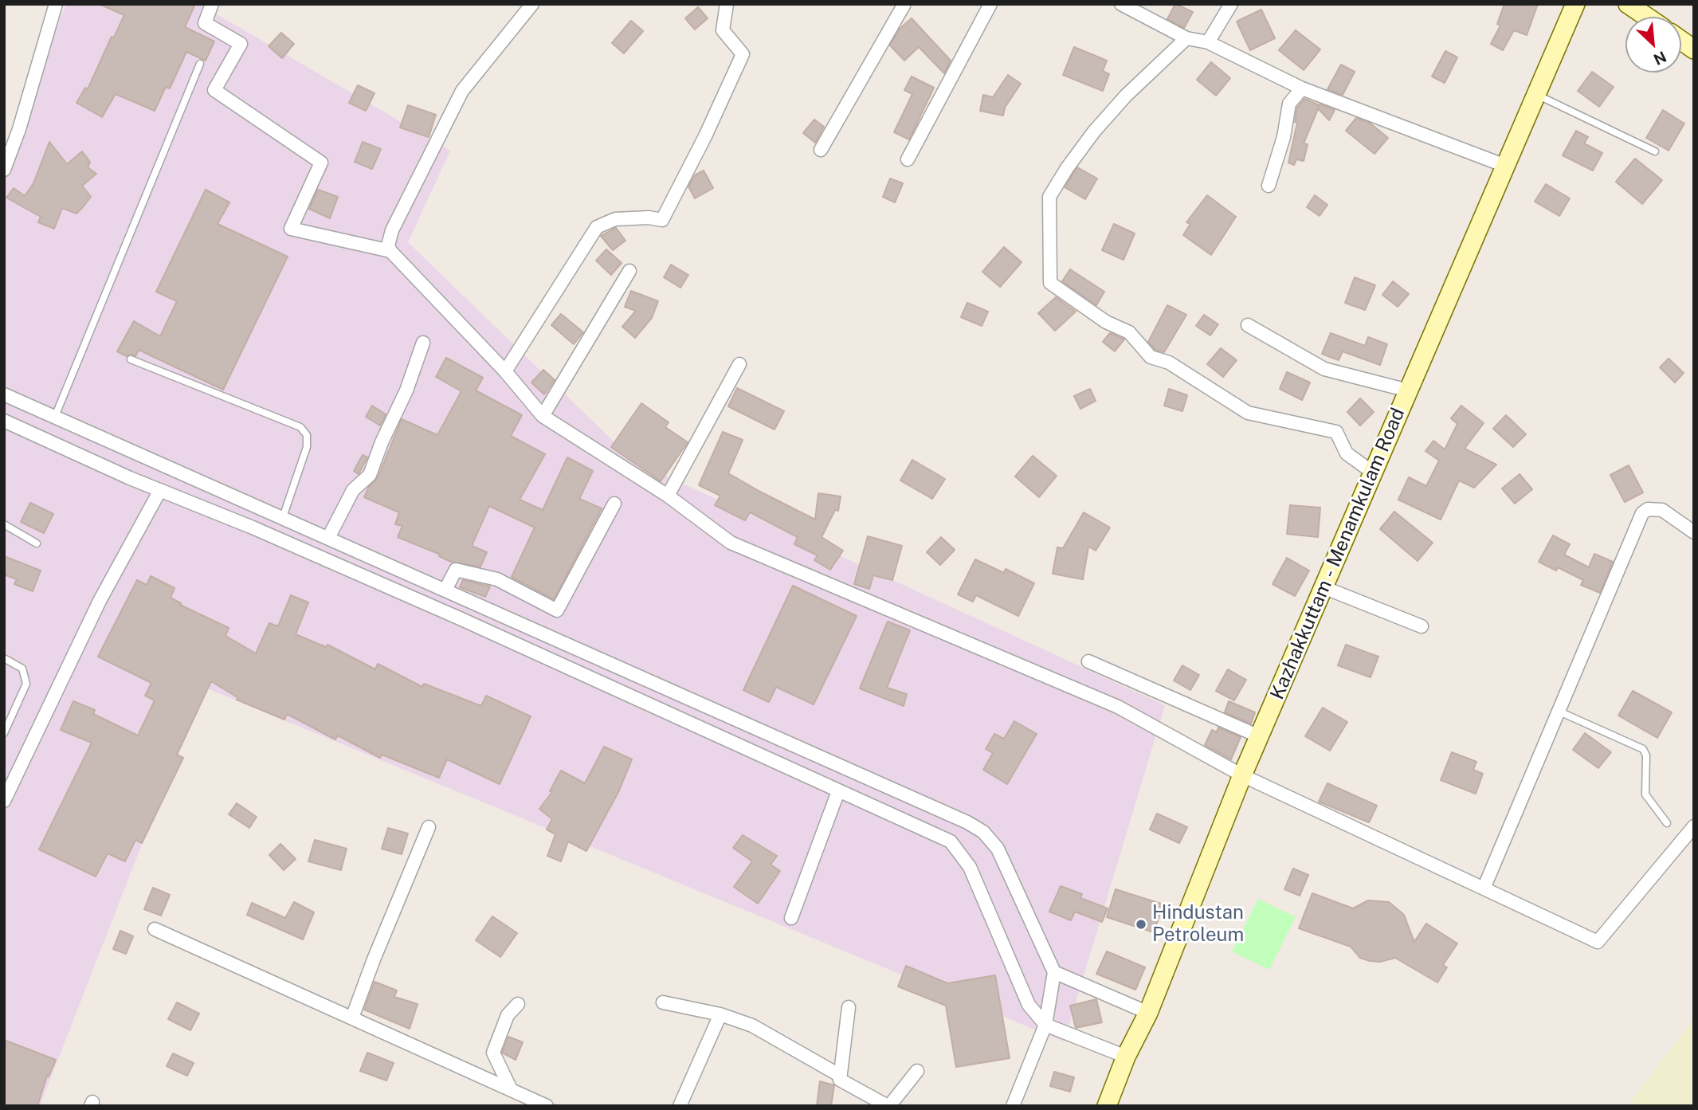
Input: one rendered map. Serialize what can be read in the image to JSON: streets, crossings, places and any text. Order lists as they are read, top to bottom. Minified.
{"streets":{"main road":["Kazhakkuttam - Menamkulam Road"]},"places":["Hindustan Petroleum"],"north":"bottom right"}
